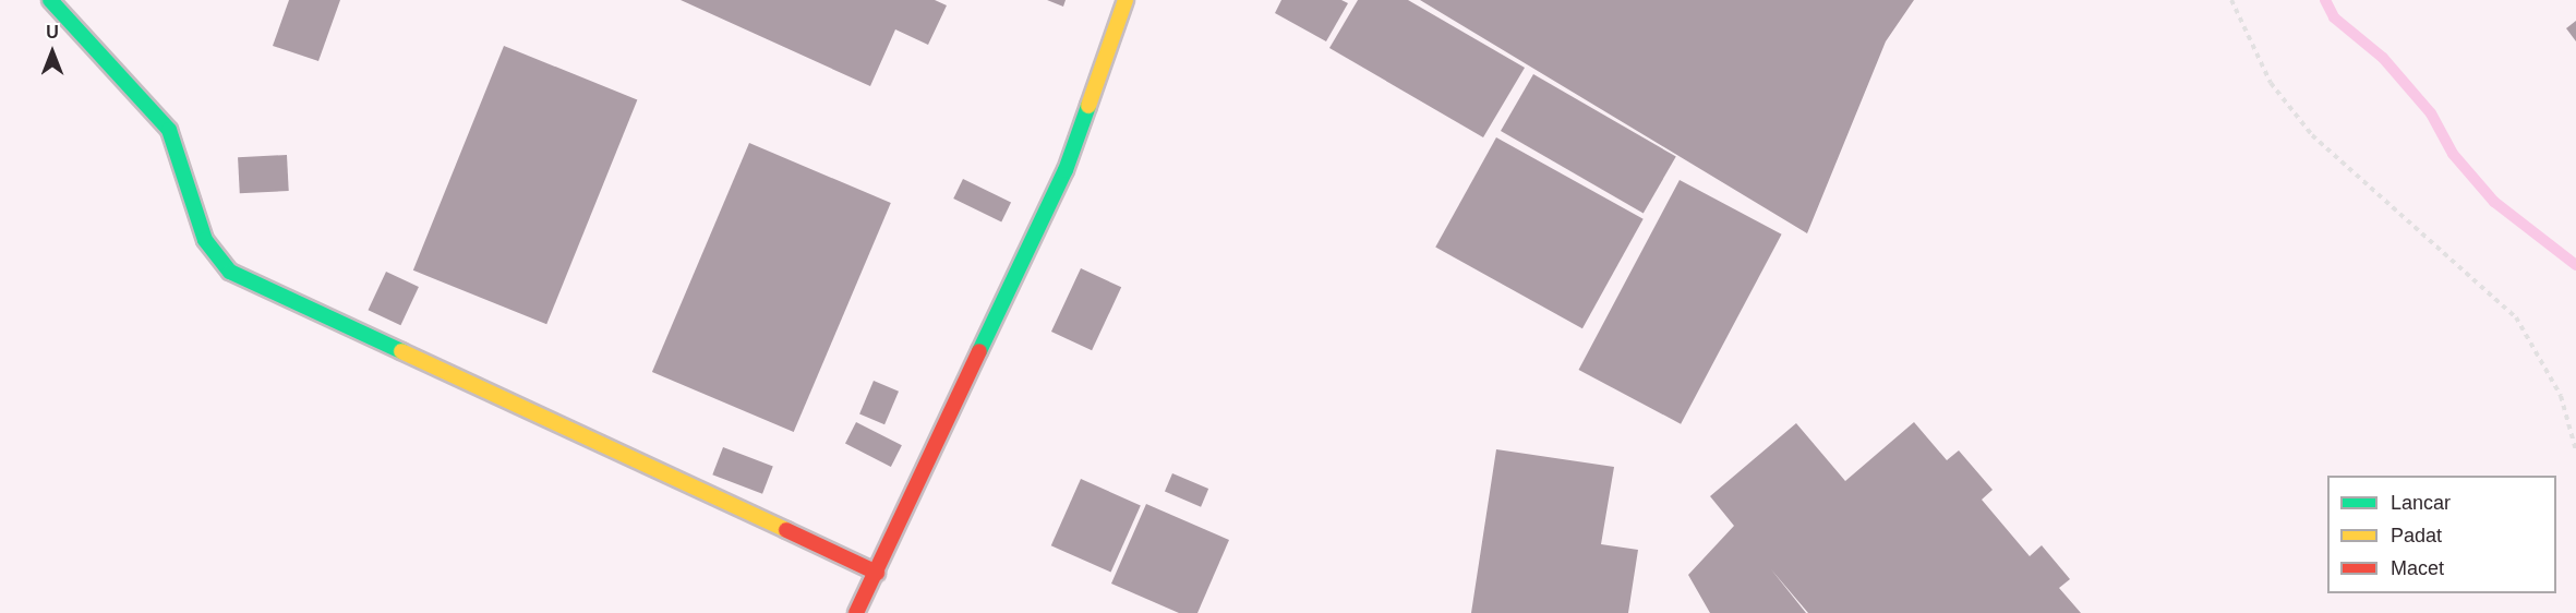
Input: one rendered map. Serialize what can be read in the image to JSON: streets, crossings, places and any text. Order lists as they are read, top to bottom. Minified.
{"legend":["Lancar","Padat","Macet"],"north":"top"}
